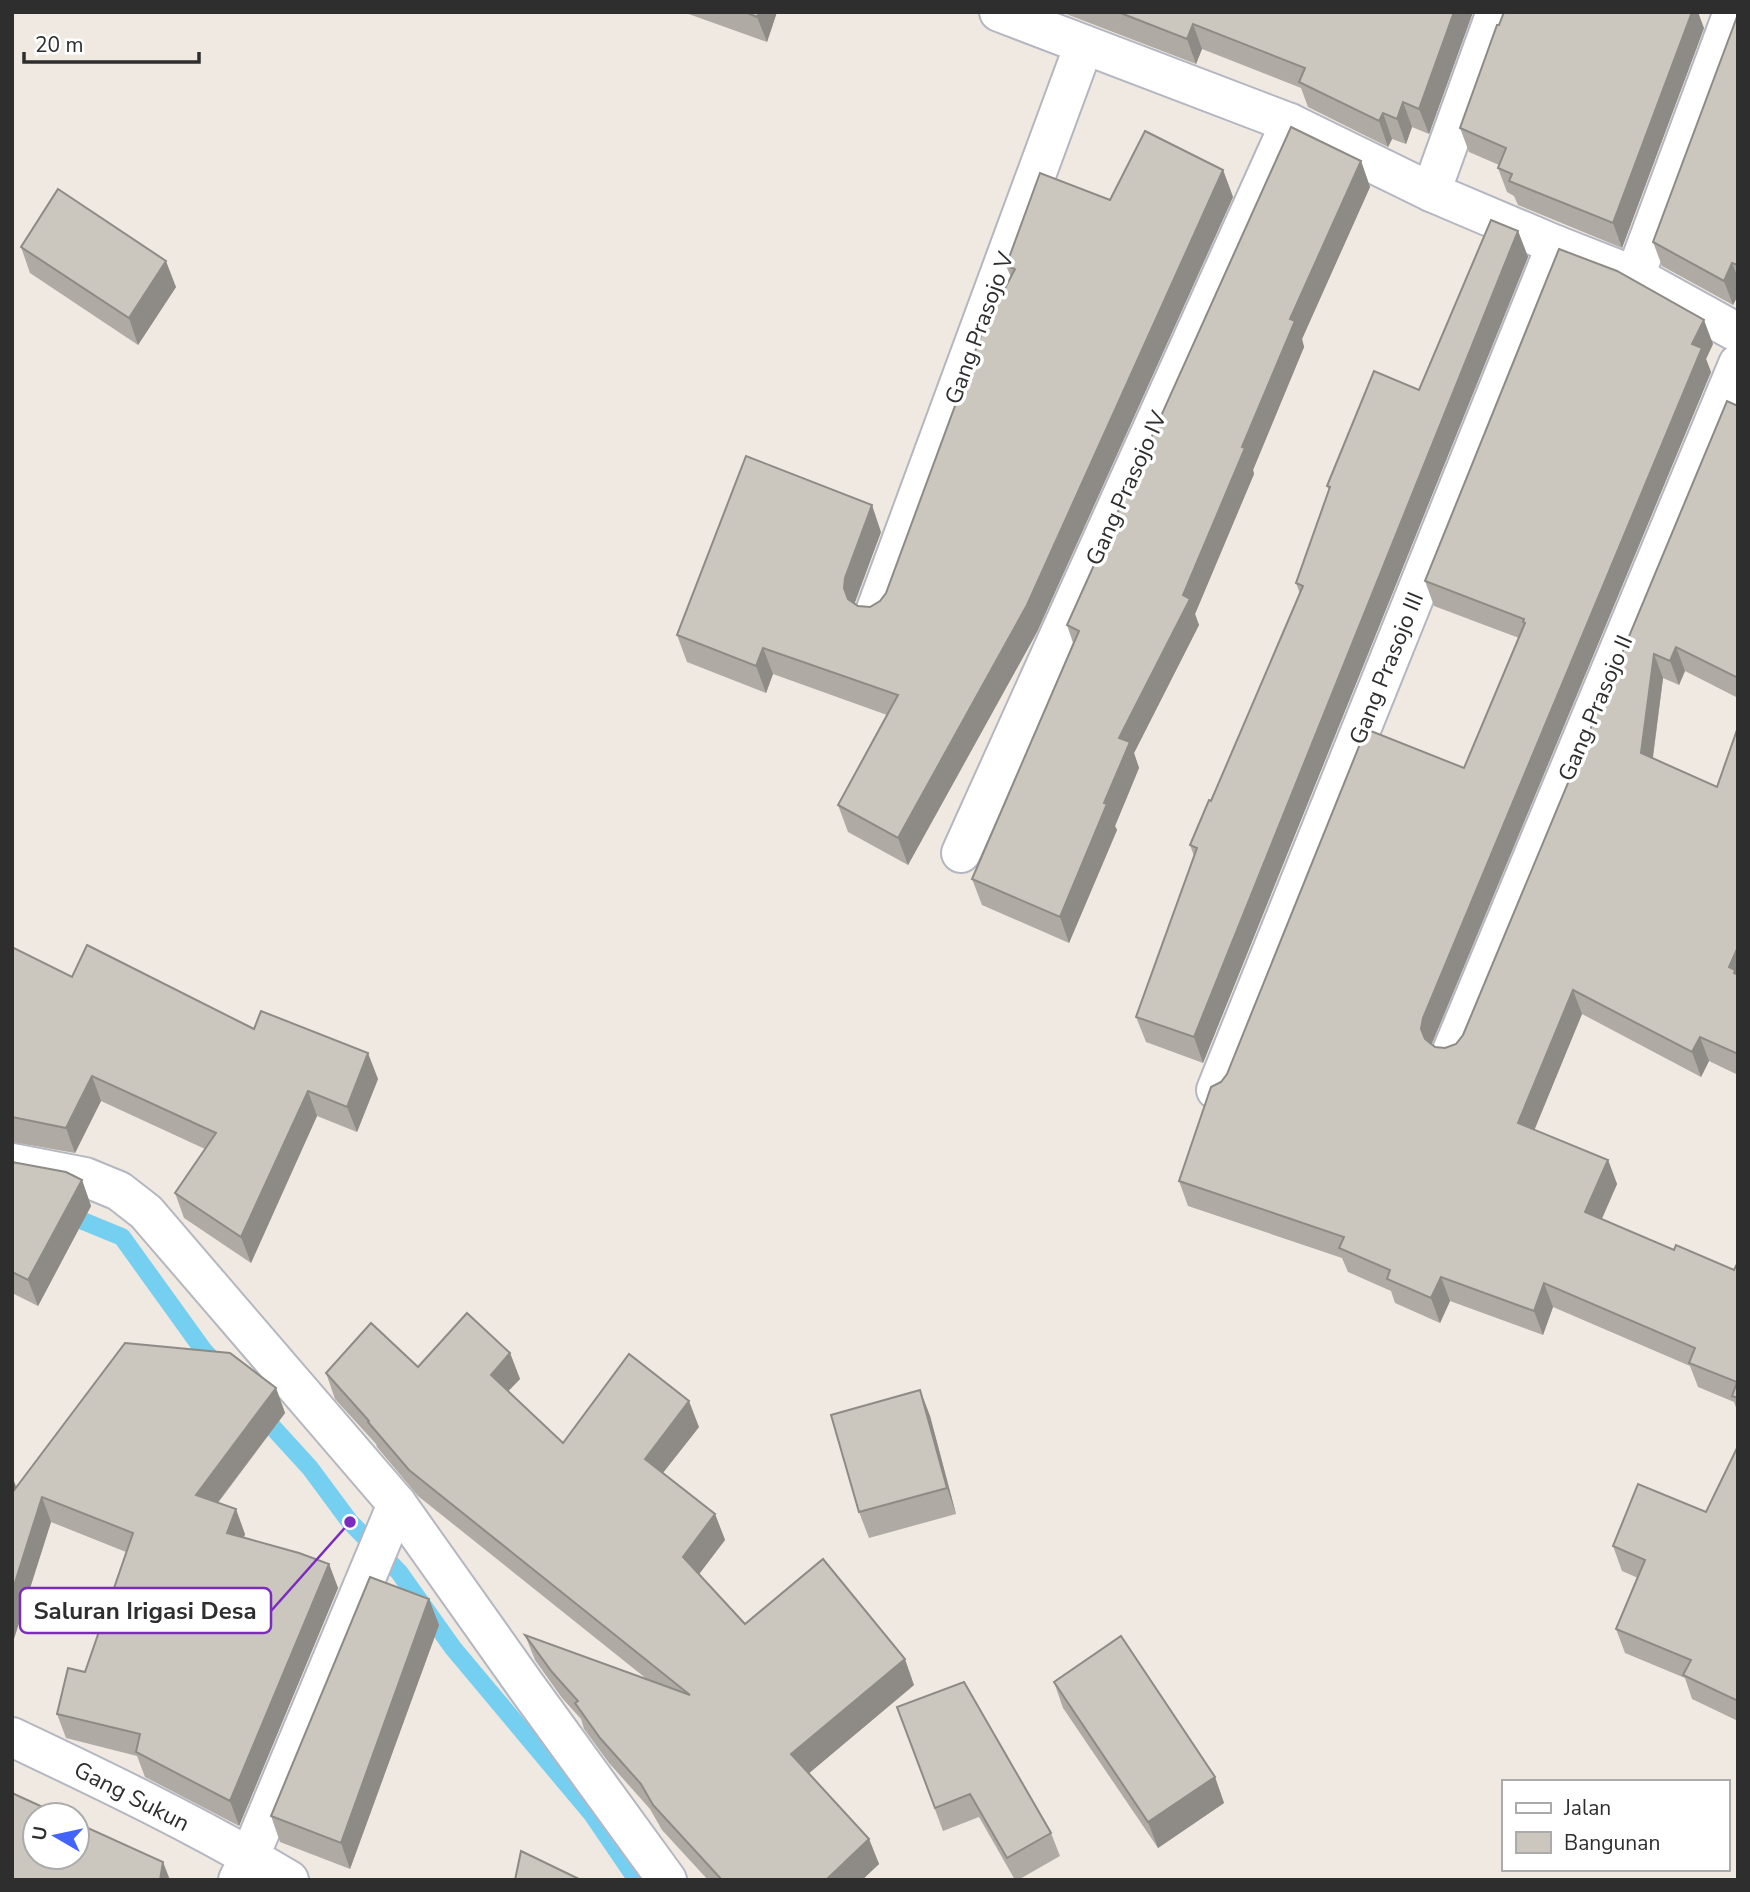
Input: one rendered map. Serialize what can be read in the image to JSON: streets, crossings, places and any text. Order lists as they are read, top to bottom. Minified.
{"streets":{"street":["Gang Prasojo V","Gang Prasojo IV","Gang Prasojo III","Gang Prasojo II","Gang Sukun"]},"places":["Saluran Irigasi Desa"],"legend":["Jalan","Bangunan"],"scale_bar":"20 m","north":"left"}
